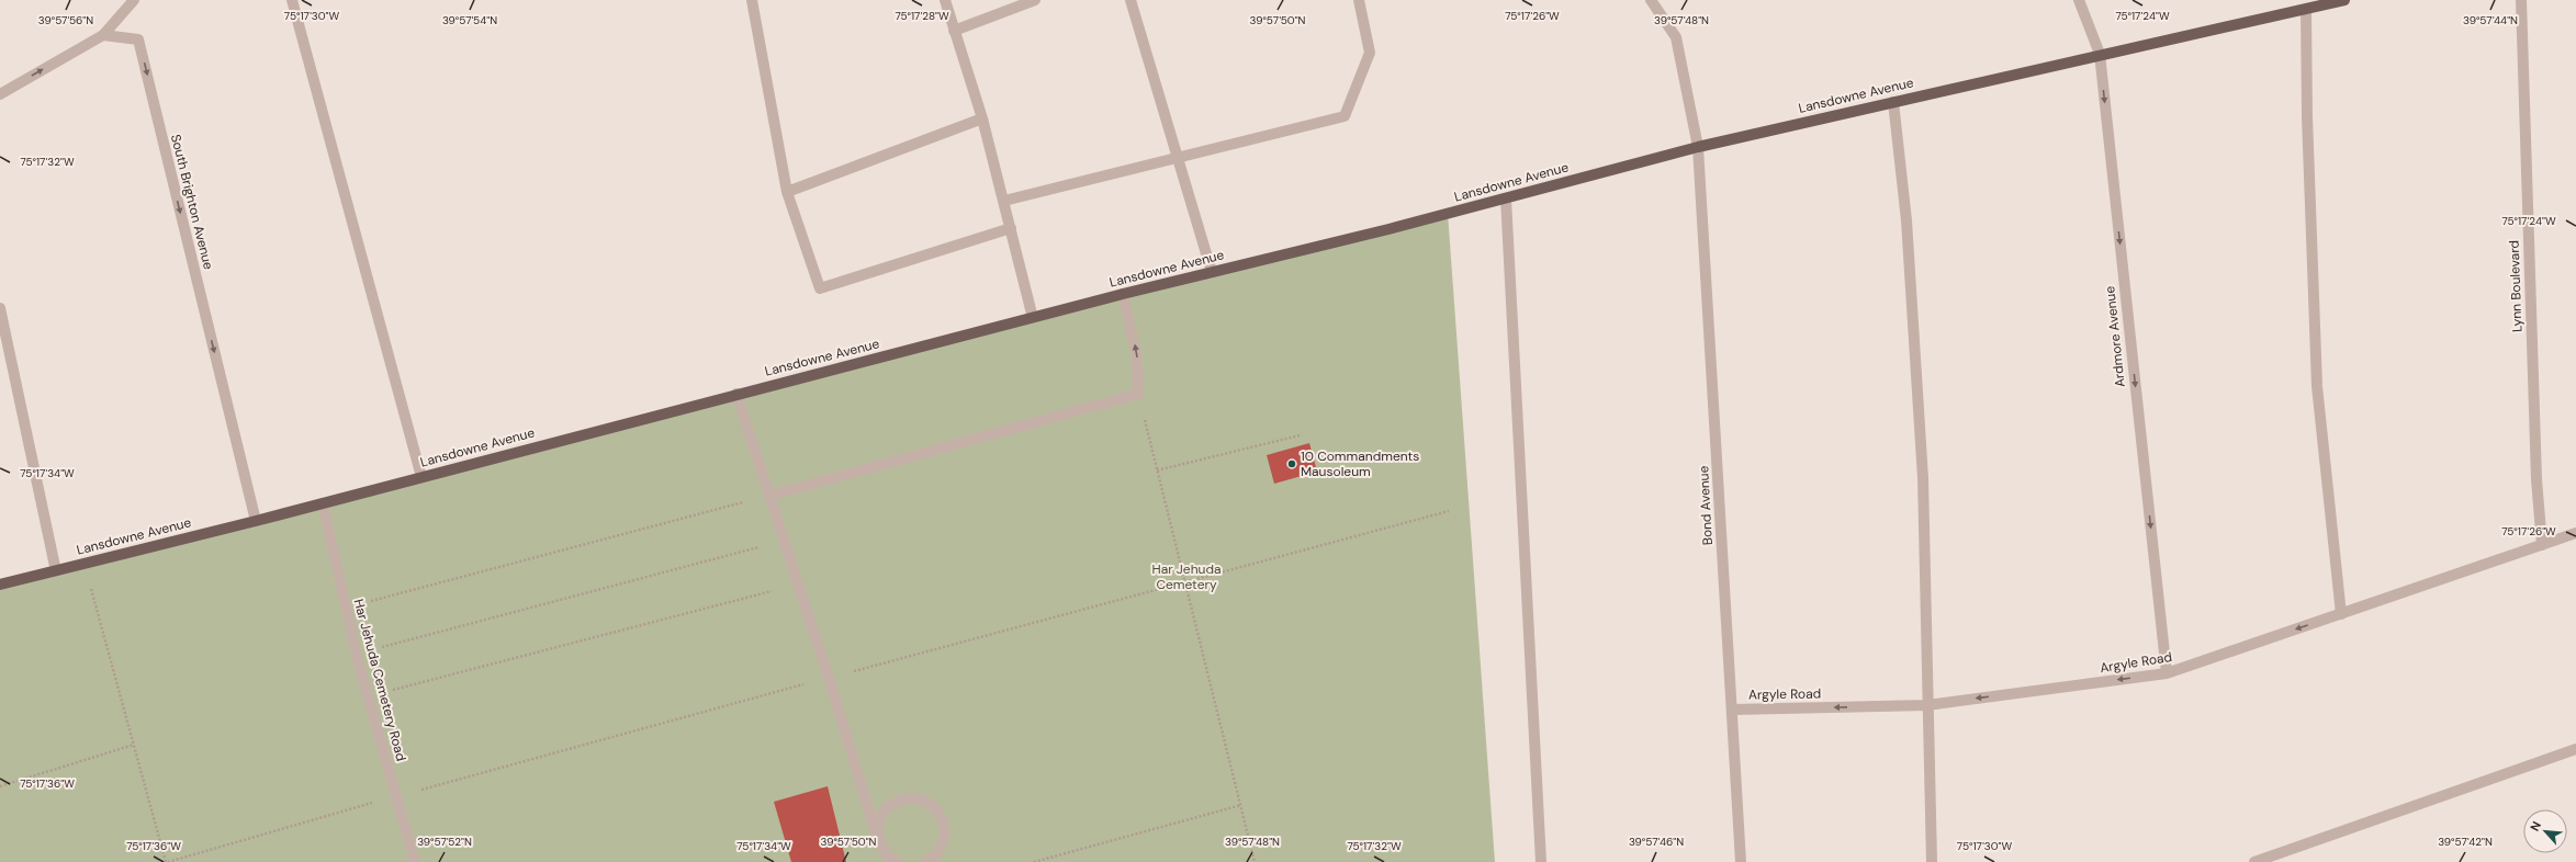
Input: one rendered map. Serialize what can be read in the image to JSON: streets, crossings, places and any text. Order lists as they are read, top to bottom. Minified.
{"streets":{"main road":["Lansdowne Avenue"],"street":["South Brighton Avenue","Lynn Boulevard","Ardmore Avenue","Bond Avenue","Argyle Road","Har Jehuda Cemetery Road"]},"crossings":[["Lansdowne Avenue","South Brighton Avenue"],["Lansdowne Avenue","Ardmore Avenue"],["Lansdowne Avenue","Bond Avenue"],["Lansdowne Avenue","Har Jehuda Cemetery Road"],["Lynn Boulevard","Argyle Road"],["Ardmore Avenue","Argyle Road"],["Bond Avenue","Argyle Road"]],"one_way":["South Brighton Avenue","Ardmore Avenue","Argyle Road"],"parks":["Har Jehuda Cemetery"],"places":["10 Commandments Mausoleum"],"north":"top left","coordinates":["75°17'28\"W","75°17'26\"W","75°17'30\"W","75°17'24\"W","39°57'56\"N","39°57'54\"N","39°57'50\"N","39°57'48\"N","39°57'44\"N","75°17'32\"W","75°17'34\"W","75°17'36\"W","39°57'52\"N","39°57'46\"N","39°57'42\"N"]}
